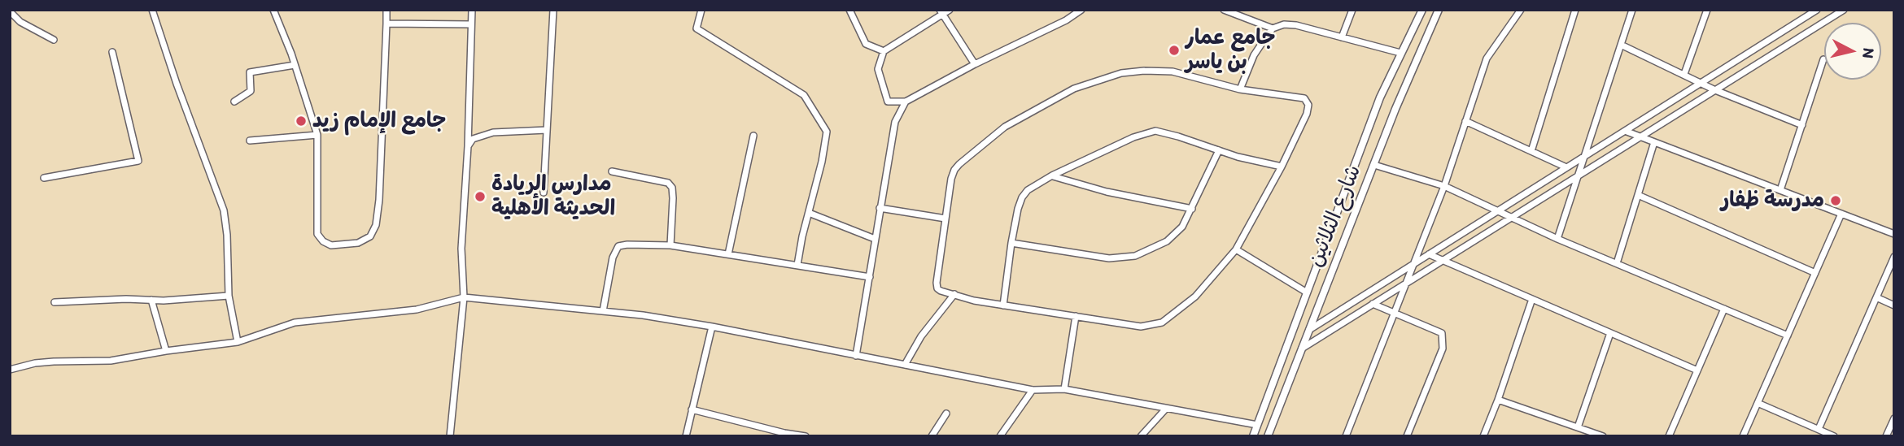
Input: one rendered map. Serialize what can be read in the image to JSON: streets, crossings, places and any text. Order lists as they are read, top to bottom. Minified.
{"streets":{"street":["شارع الثلاثين"]},"places":["جامع عمار بن ياسر","جامع الإمام زيد","مدارس الريادة الحديثة الأهلية","مدرسة ظفار"],"north":"right"}
